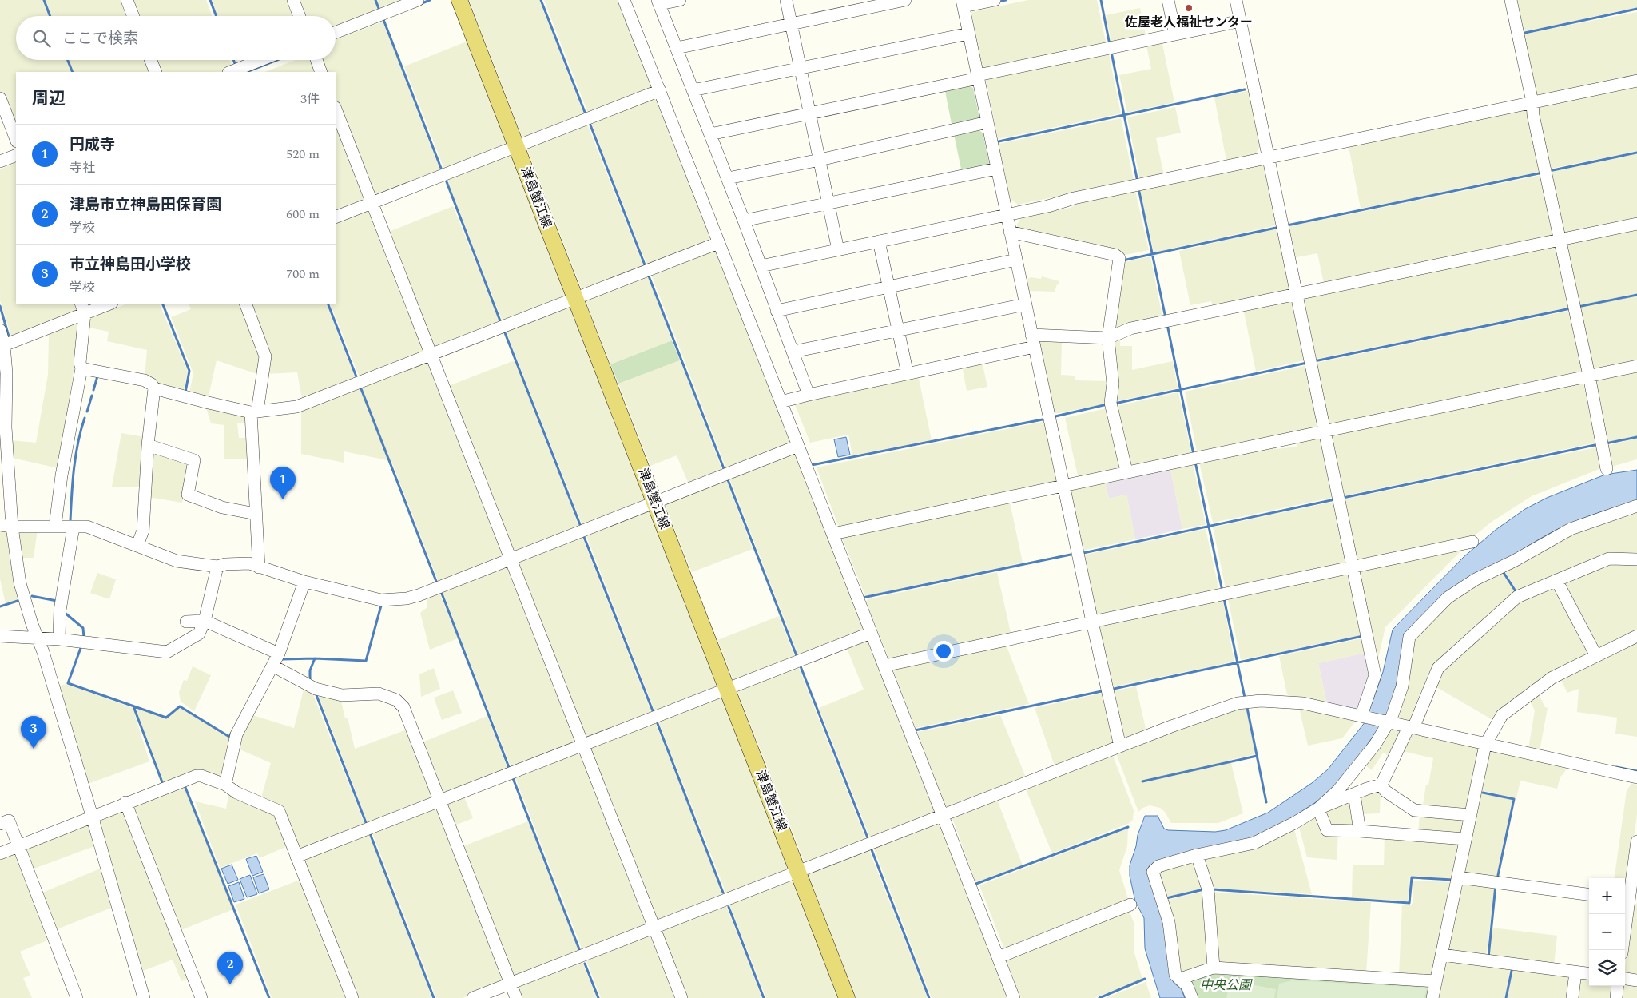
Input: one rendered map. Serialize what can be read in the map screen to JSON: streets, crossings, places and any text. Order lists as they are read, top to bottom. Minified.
{"streets":{"main road":["津島蟹江線"]},"parks":["中央公園"],"places":["佐屋老人福祉センター"],"page":{"search":"ここで検索","heading":["周辺","3件"],"list":[{"mark":"1","name":"円成寺","note":"寺社","value":"520 m"},{"mark":"2","name":"津島市立神島田保育園","note":"学校","value":"600 m"},{"mark":"3","name":"市立神島田小学校","note":"学校","value":"700 m"}],"pins":["1","3","2"],"map_buttons":["+","−"]}}
